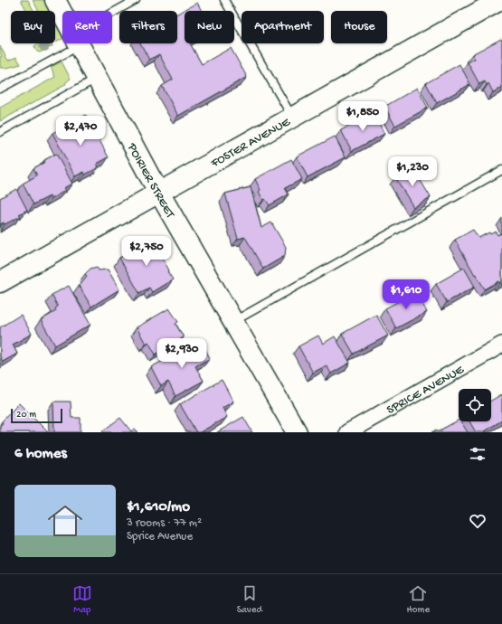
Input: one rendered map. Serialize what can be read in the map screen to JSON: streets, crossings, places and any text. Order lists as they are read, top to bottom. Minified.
{"streets":{"street":["FOSTER AVENUE","POIRIER STREET","SPRICE AVENUE"]},"crossings":[["FOSTER AVENUE","POIRIER STREET"]],"scale_bar":"20 m","page":{"chip":["Buy","Rent","Filters","New","Apartment","House"],"price":["$1,850","$2,470","$1,230","$2,750","$1,610","$2,930"],"scale":"20 m","heading":"6 homes","list":[{"name":"$1,610/mo","note":"3 rooms · 77 m² · Sprice Avenue"}],"tabs":["Map","Saved","Home"]}}
